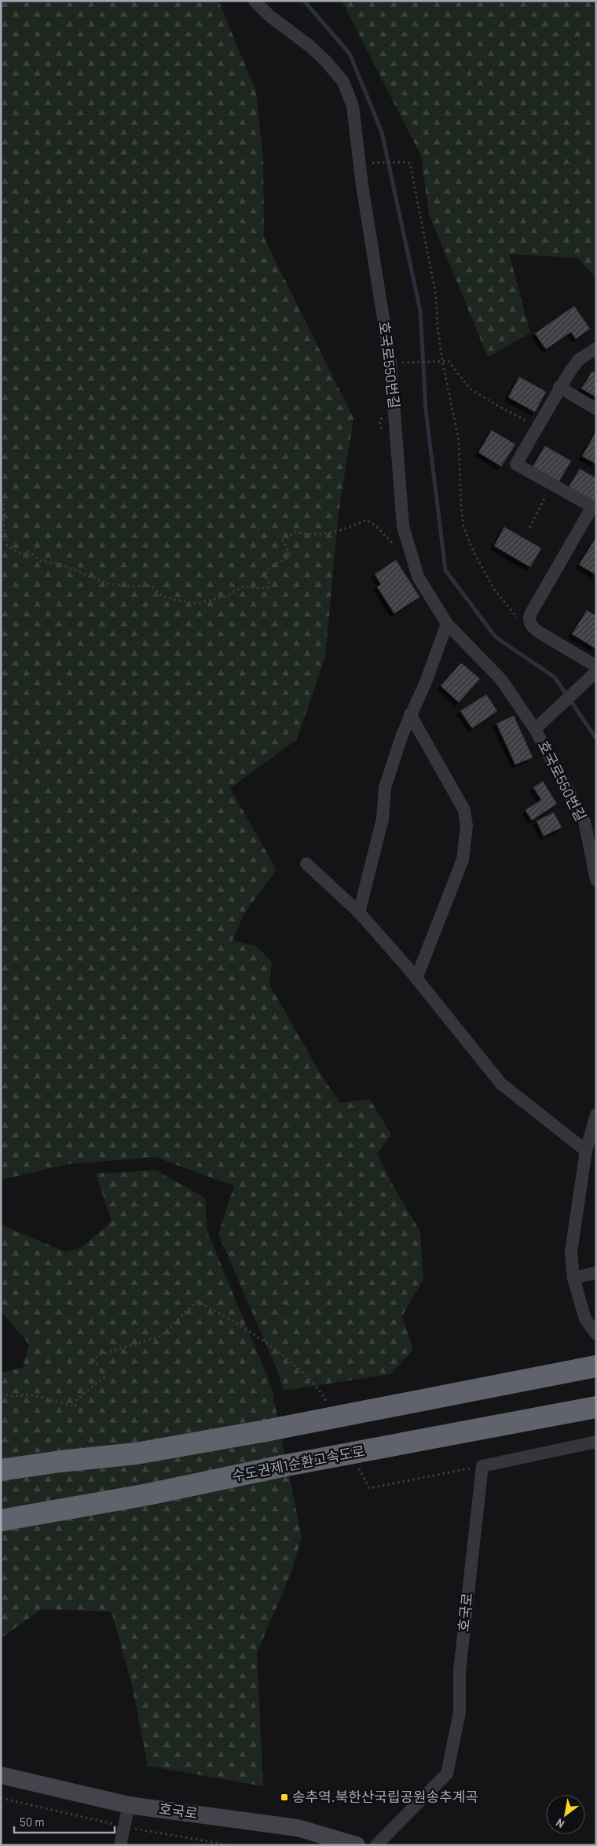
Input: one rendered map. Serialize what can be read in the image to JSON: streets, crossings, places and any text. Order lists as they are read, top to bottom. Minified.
{"streets":{"highway":["수도권제1순환고속도로"],"street":["호국로550번길","호국로"]},"places":{"transit":["송추역.북한산국립공원송추계곡"]},"scale_bar":"50 m","north":"bottom left"}
